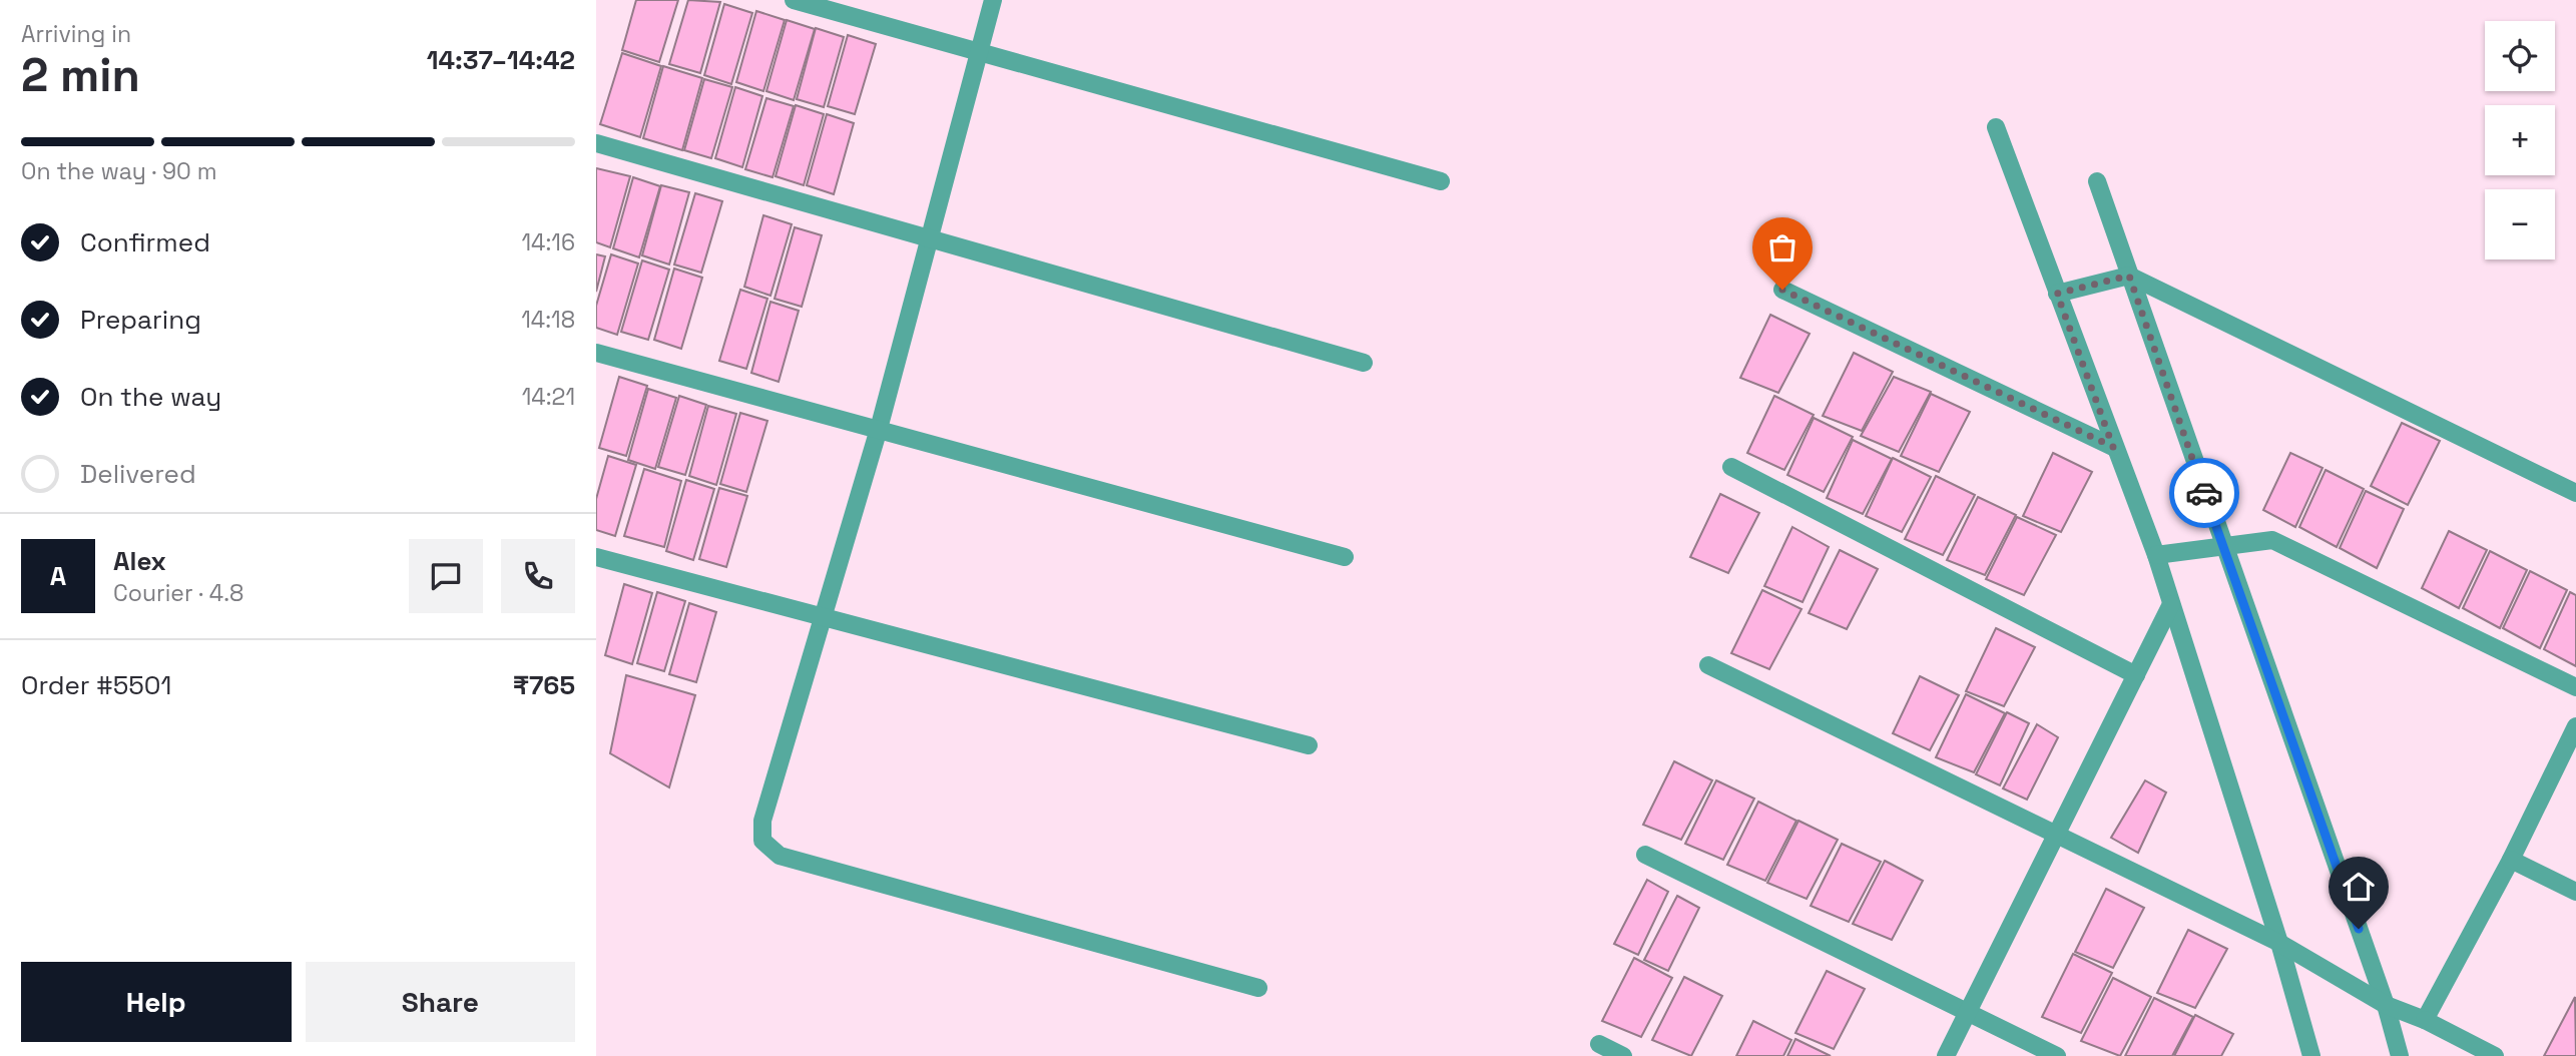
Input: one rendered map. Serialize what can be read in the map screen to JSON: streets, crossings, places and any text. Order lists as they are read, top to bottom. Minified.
{"page":{"heading":["2 min","Arriving in","14:37–14:42"],"panel":["Alex","Courier · 4.8","Order #5501","₹765"],"map_buttons":["+","−"],"bar":"On the way · 90 m","list":[["Confirmed","14:16"],["Preparing","14:18"],["On the way","14:21"],"Delivered"],"round":"A","buttons":["Help","Share"]}}
